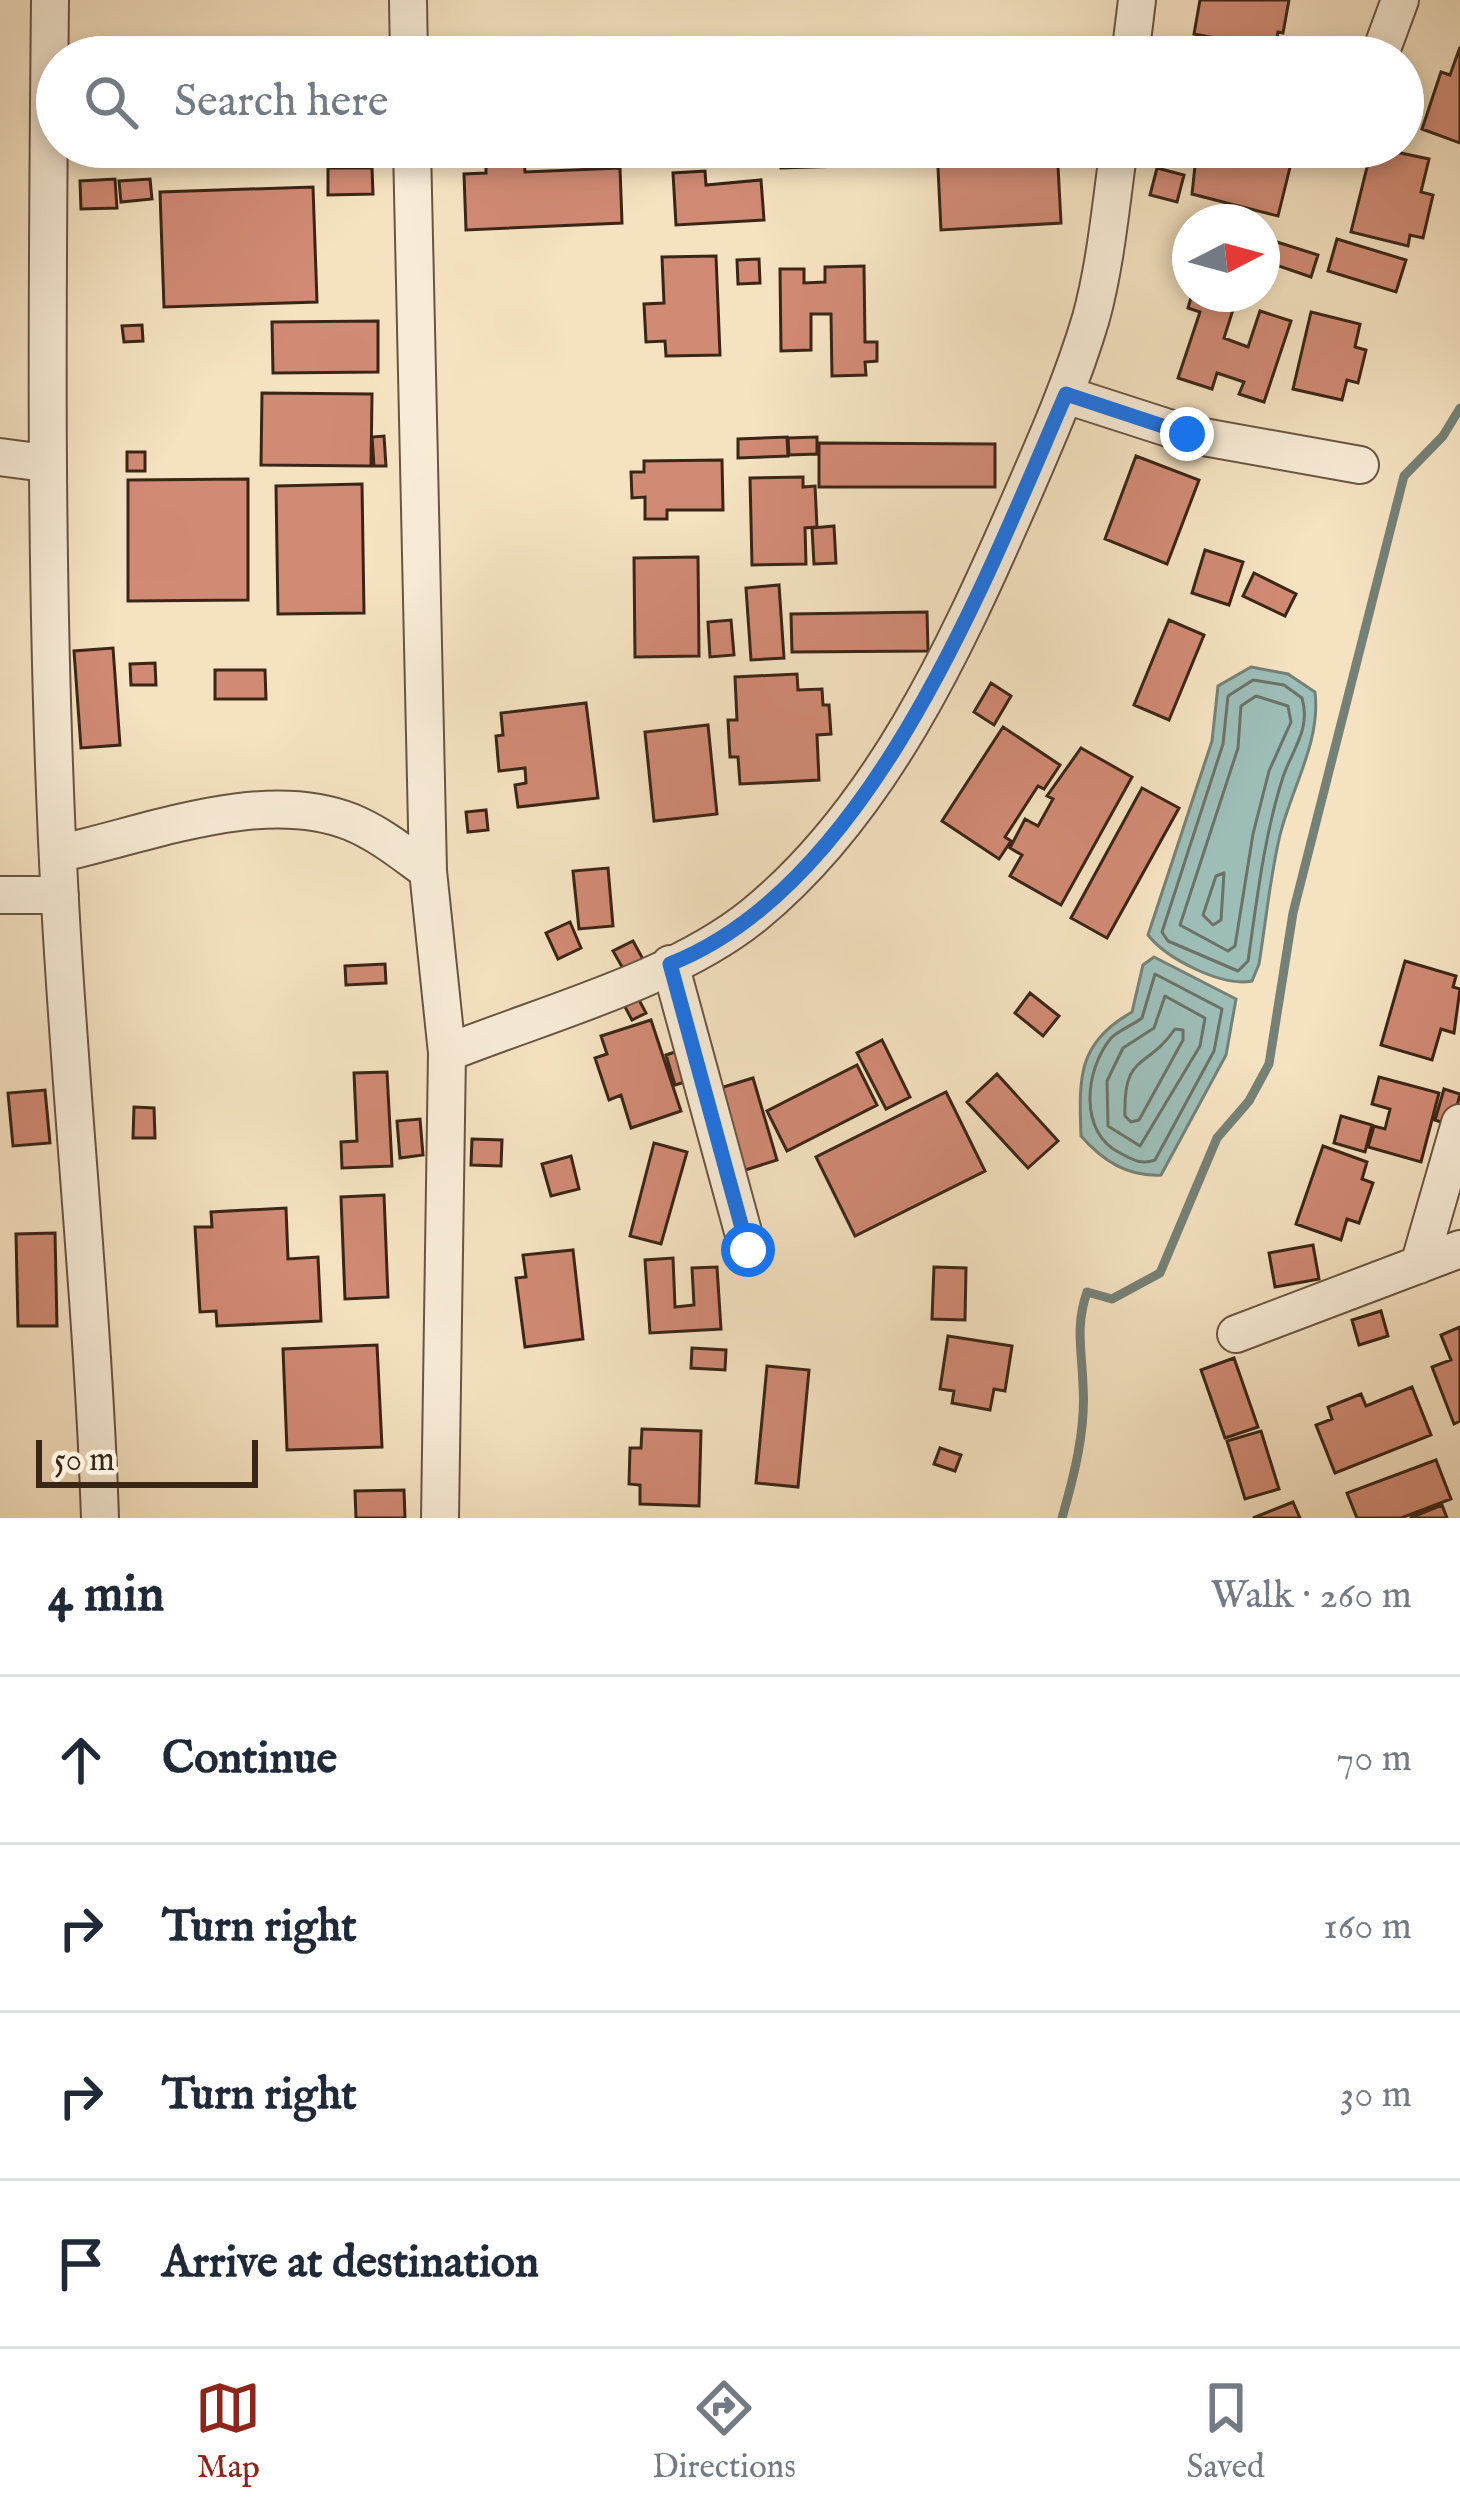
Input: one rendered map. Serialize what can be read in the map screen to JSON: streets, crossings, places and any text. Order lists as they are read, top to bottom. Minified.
{"scale_bar":"50 m","north":"right","page":{"search":"Search here","scale":"50 m","heading":["4 min","Walk · 260 m"],"list":[["Continue","70 m"],["Turn right","160 m"],["Turn right","30 m"],"Arrive at destination"],"nav":["Map","Directions","Saved"]}}
